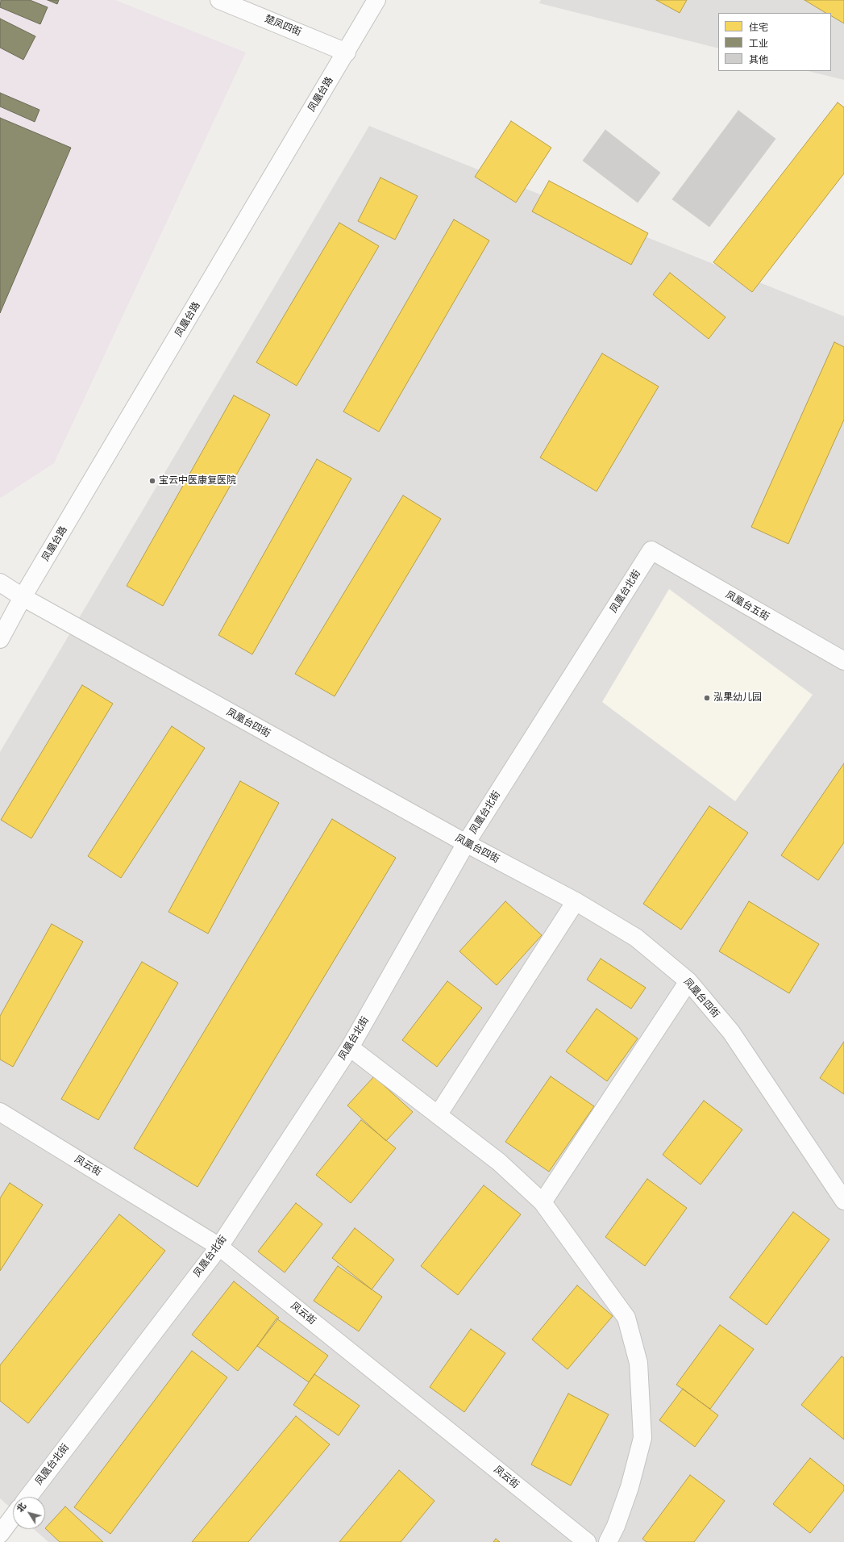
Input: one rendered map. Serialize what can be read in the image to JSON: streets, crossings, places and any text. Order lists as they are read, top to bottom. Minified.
{"streets":{"street":["楚凤四街","凤凰台路","凤凰台北街","凤凰台五街","凤凰台四街","凤云街"]},"crossings":[["楚凤四街","凤凰台路"],["凤凰台路","凤凰台四街"],["凤凰台北街","凤凰台五街"],["凤凰台北街","凤凰台四街"],["凤凰台北街","凤云街"]],"places":["宝云中医康复医院","泓果幼儿园"],"legend":["住宅","工业","其他"],"north":"top left"}
